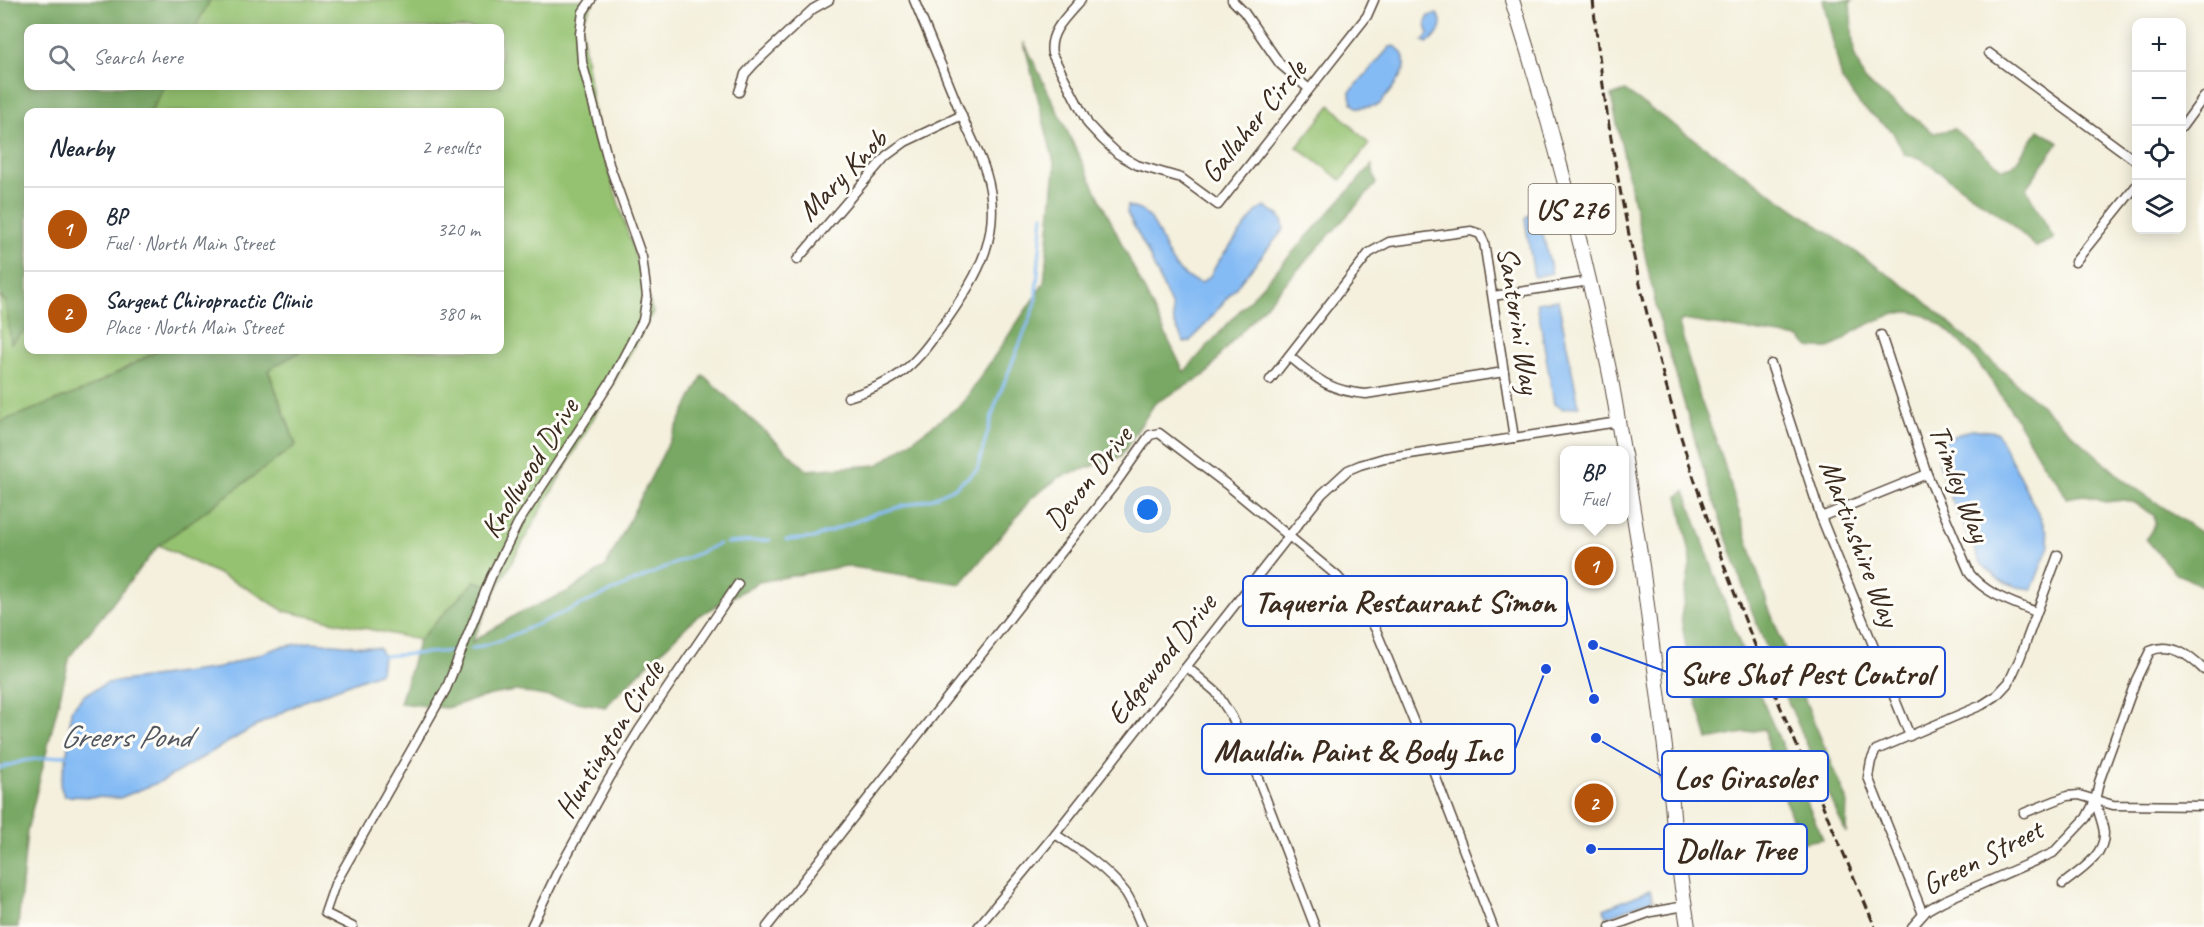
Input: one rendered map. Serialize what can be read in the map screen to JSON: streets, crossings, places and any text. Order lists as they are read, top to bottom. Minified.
{"streets":{"main road":["US 276"],"street":["Gallaher Circle","Mary Knob","Santorini Way","Knollwood Drive","Devon Drive","Trimley Way","Martinshire Way","Edgewood Drive","Huntington Circle","Green Street"]},"crossings":[["US 276","Edgewood Drive"],["Santorini Way","Edgewood Drive"],["Devon Drive","Edgewood Drive"]],"water":["Greers Pond"],"places":["Sure Shot Pest Control","Mauldin Paint & Body Inc","Taqueria Restaurant Simon","Los Girasoles","Dollar Tree"],"page":{"map_buttons":["+","−"],"search":"Search here","heading":["Nearby","2 results"],"list":[{"mark":"1","name":"BP","note":"Fuel · North Main Street","value":"320 m"},{"mark":"2","name":"Sargent Chiropractic Clinic","note":"Place · North Main Street","value":"380 m"}],"popup":["BP","Fuel"],"pins":["1","2"]}}
